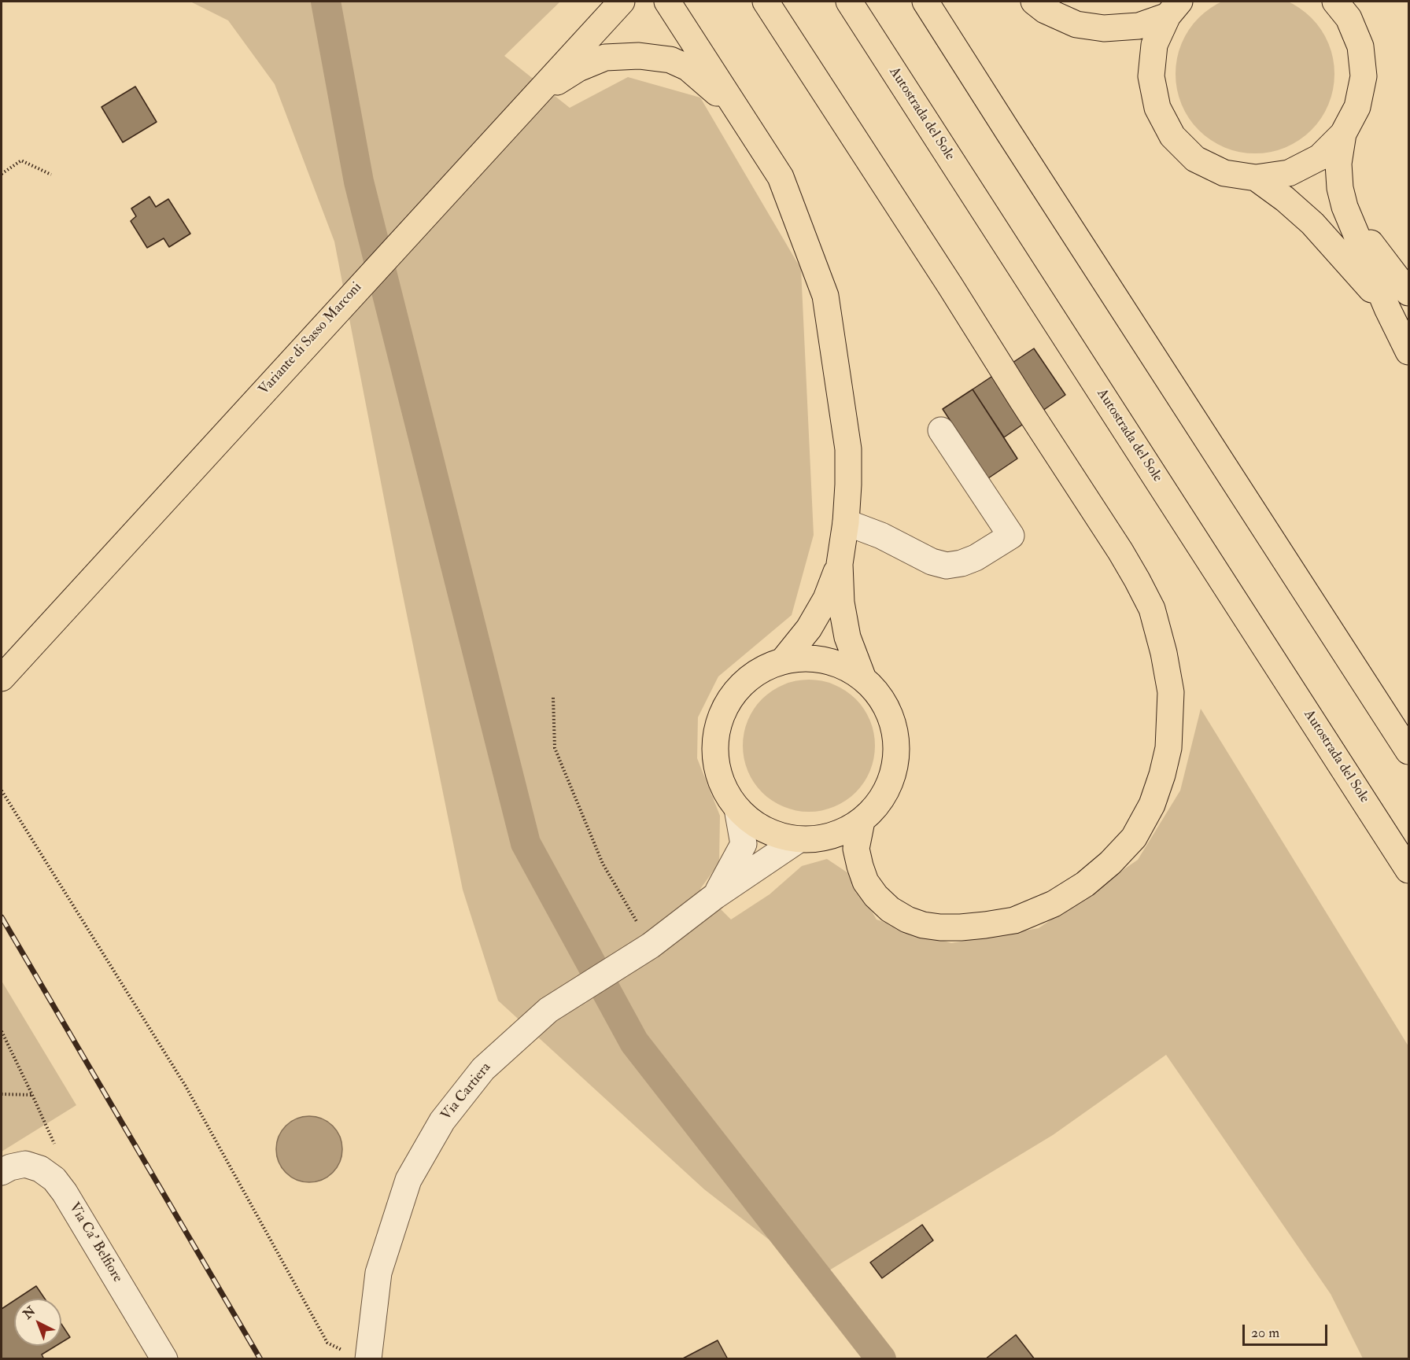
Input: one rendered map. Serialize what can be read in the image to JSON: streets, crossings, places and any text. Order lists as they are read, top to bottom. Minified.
{"streets":{"highway":["Autostrada del Sole","Variante di Sasso Marconi"],"street":["Via Cartiera","Via Ca' Belfiore"]},"scale_bar":"20 m","north":"top left"}
